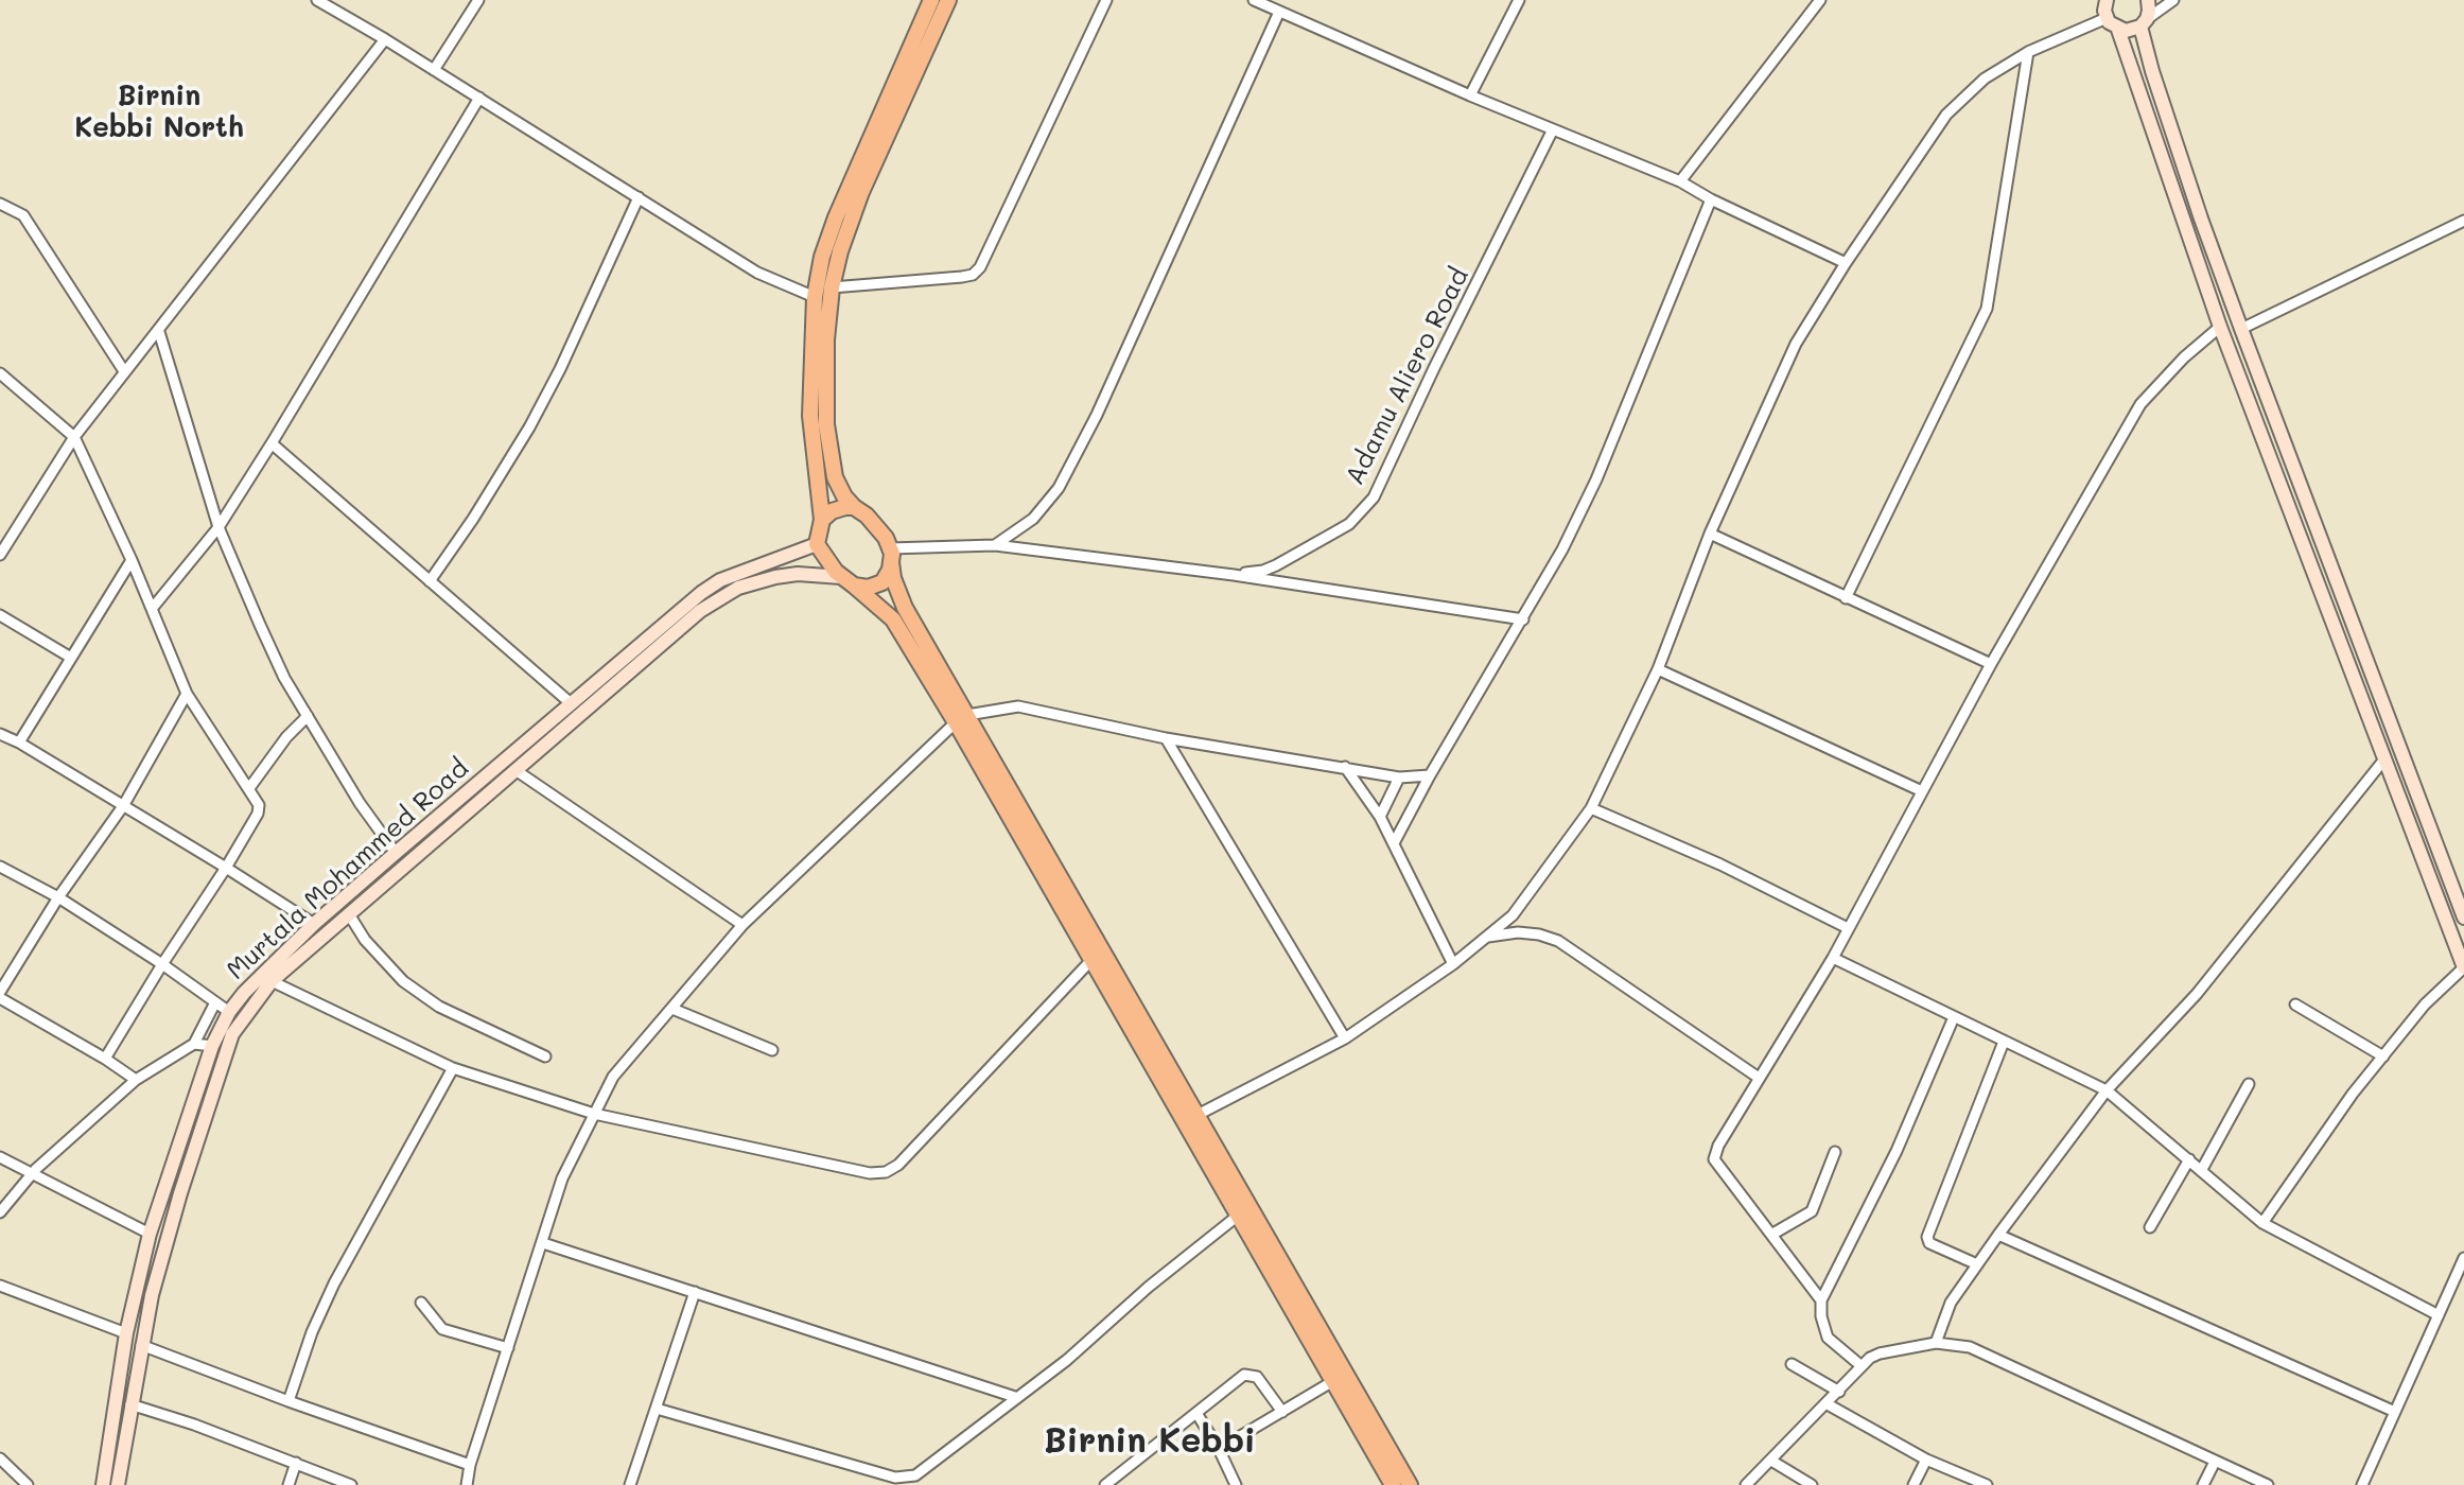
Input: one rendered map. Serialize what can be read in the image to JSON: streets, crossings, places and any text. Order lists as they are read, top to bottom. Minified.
{"streets":{"main road":["Murtala Mohammed Road"],"street":["Adamu Aliero Road"]},"districts":["Birnin Kebbi North","Birnin Kebbi"]}
